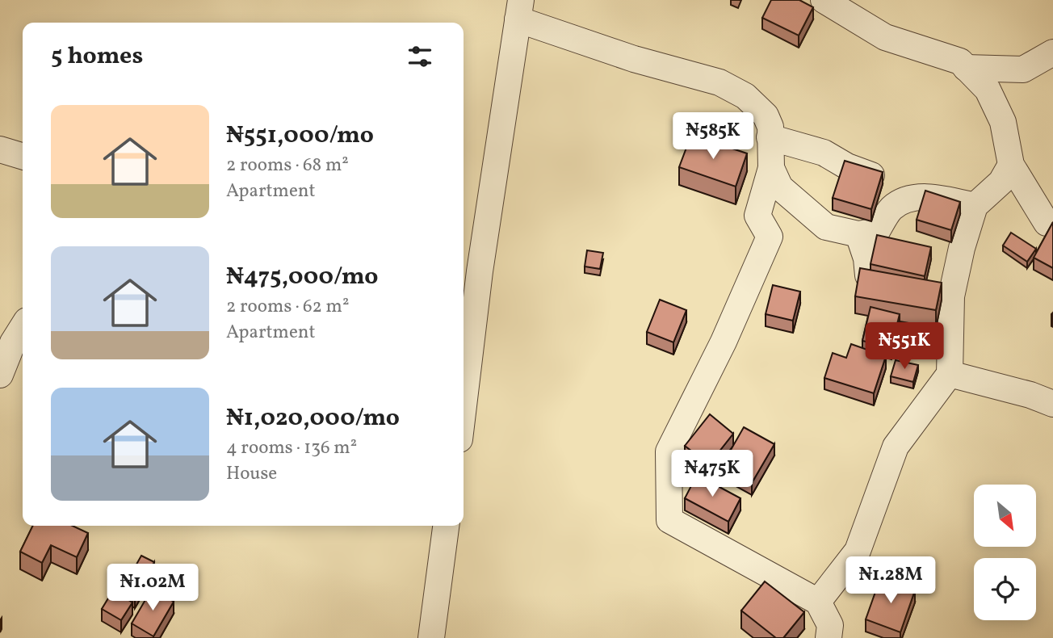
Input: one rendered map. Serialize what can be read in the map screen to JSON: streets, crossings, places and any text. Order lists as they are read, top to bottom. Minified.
{"north":"bottom right","page":{"heading":"5 homes","list":[{"name":"₦551,000/mo","note":"2 rooms · 68 m² · Apartment"},{"name":"₦475,000/mo","note":"2 rooms · 62 m² · Apartment"},{"name":"₦1,020,000/mo","note":"4 rooms · 136 m² · House"}],"price":["₦585K","₦551K","₦475K","₦1.28M","₦1.02M"]}}
